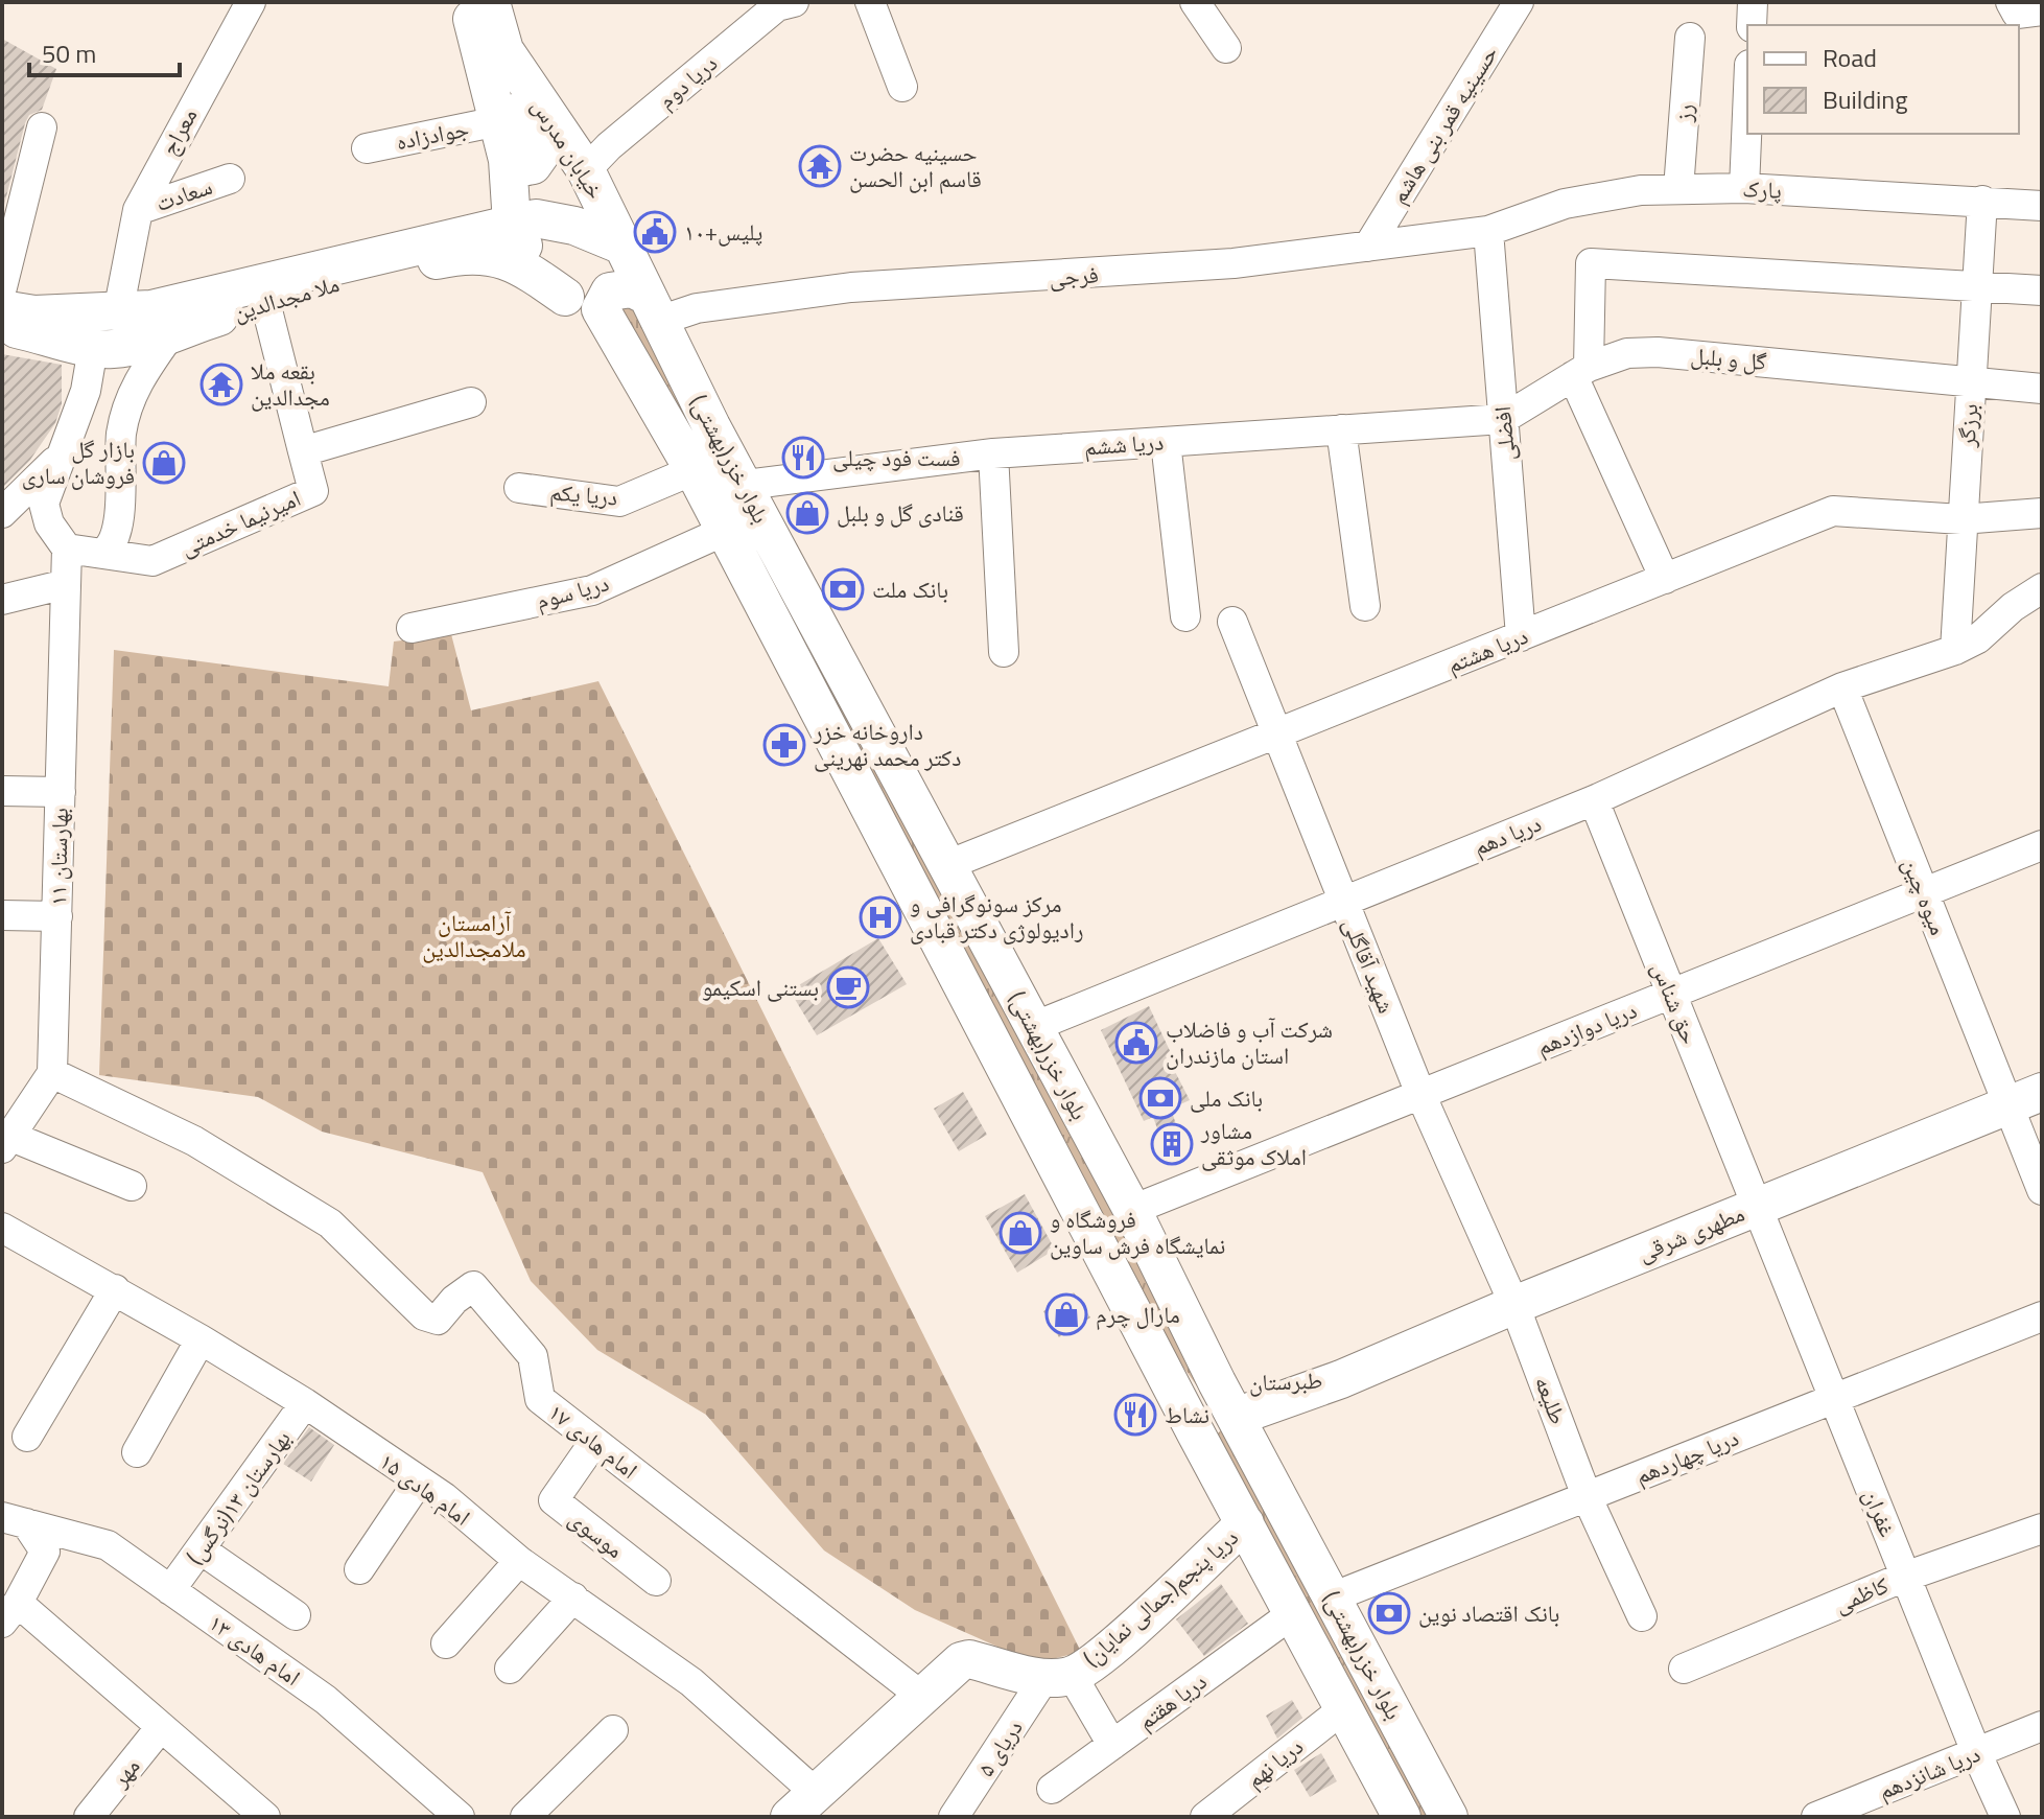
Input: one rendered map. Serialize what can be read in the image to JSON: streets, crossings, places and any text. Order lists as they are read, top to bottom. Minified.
{"streets":{"main road":["خیابان مدرس","ملا مجدالدین","بلوار خزر(بهشتی)","مطهری شرقی","طبرستان","دریا پنجم(جمالی نمایان)"],"street":["دریا دوم","رز","حسینیه قمر بنی هاشم","معراج","جوادزاده","پارک","سعادت","فرجی","گل و بلبل","برزگر","افضلی","دریا ششم","دریا یکم","امیرنیما خدمتی","دریا سوم","دریا هشتم","دریا دهم","بهارستان ۱۱","میوه چین","شهید آقاگلی","حق شناس","دریا دوازدهم","طلیعه","امام هادی ۱۷","دریا چهاردهم","امام هادی ۱۵","بهارستان ۱۳(نرگس)","غفران","موسوی","کاظمی","امام هادی ١٣","دریا هقتم","دریای ۵","دریا نهم","مهر","دریا شانزدهم"]},"crossings":[["دریا دوم","خیابان مدرس"],["رز","پارک"],["حسینیه قمر بنی هاشم","فرجی"],["معراج","سعادت"],["معراج","ملا مجدالدین"],["معراج","بهارستان ۱۱"],["جوادزاده","خیابان مدرس"],["خیابان مدرس","فرجی"],["خیابان مدرس","ملا مجدالدین"],["خیابان مدرس","بلوار خزر(بهشتی)"],["پارک","فرجی"],["پارک","برزگر"],["پارک","افضلی"],["فرجی","افضلی"],["فرجی","بلوار خزر(بهشتی)"],["گل و بلبل","برزگر"],["گل و بلبل","افضلی"],["گل و بلبل","دریا ششم"],["برزگر","دریا هشتم"],["برزگر","دریا دهم"],["افضلی","دریا ششم"],["افضلی","دریا هشتم"],["دریا ششم","بلوار خزر(بهشتی)"],["بلوار خزر(بهشتی)","دریا یکم"],["بلوار خزر(بهشتی)","دریا سوم"],["بلوار خزر(بهشتی)","دریا هشتم"],["بلوار خزر(بهشتی)","دریا دهم"],["بلوار خزر(بهشتی)","دریا دوازدهم"],["بلوار خزر(بهشتی)","طبرستان"],["بلوار خزر(بهشتی)","دریا چهاردهم"],["بلوار خزر(بهشتی)","دریا پنجم(جمالی نمایان)"],["بلوار خزر(بهشتی)","دریا هقتم"],["بلوار خزر(بهشتی)","دریا نهم"],["دریا هشتم","شهید آقاگلی"],["دریا دهم","میوه چین"],["دریا دهم","شهید آقاگلی"],["دریا دهم","حق شناس"],["بهارستان ۱۱","امام هادی ۱۷"],["میوه چین","دریا دوازدهم"],["میوه چین","مطهری شرقی"],["شهید آقاگلی","دریا دوازدهم"],["شهید آقاگلی","مطهری شرقی"],["شهید آقاگلی","طلیعه"],["حق شناس","دریا دوازدهم"],["حق شناس","مطهری شرقی"],["حق شناس","غفران"],["مطهری شرقی","طبرستان"],["مطهری شرقی","طلیعه"],["مطهری شرقی","غفران"],["طلیعه","دریا چهاردهم"],["امام هادی ۱۷","موسوی"],["دریا چهاردهم","غفران"],["امام هادی ۱۵","بهارستان ۱۳(نرگس)"],["بهارستان ۱۳(نرگس)","امام هادی ١٣"],["غفران","کاظمی"],["غفران","دریا شانزدهم"],["دریا پنجم(جمالی نمایان)","دریای ۵"]],"parks":["آرامستان ملامجدالدین"],"places":{"temple":["حسینیه حضرت قاسم ابن الحسن","بقعه ملا مجدالدين"],"public building":["پلیس+١٠","شرکت آب و فاضلاب استان مازندران"],"restaurant":["فست فود چیلی","نشاط"],"shop":["بازار گل فروشان ساری","قنادی گل و بلبل","فروشگاه و نمایشگاه فرش ساوین","مارال چرم"],"bank":["بانک ملت","بانک ملی","بانک اقتصاد نوین"],"pharmacy":["داروخانه خزر دکتر محمد نهرینی"],"hospital":["مركز سونوگرافی و راديولوژی دكتر قبادی"],"cafe":["بستنی اسکیمو"],"building":["مشاور املاک موثقی"]},"legend":["Road","Building"],"scale_bar":"50 m"}
